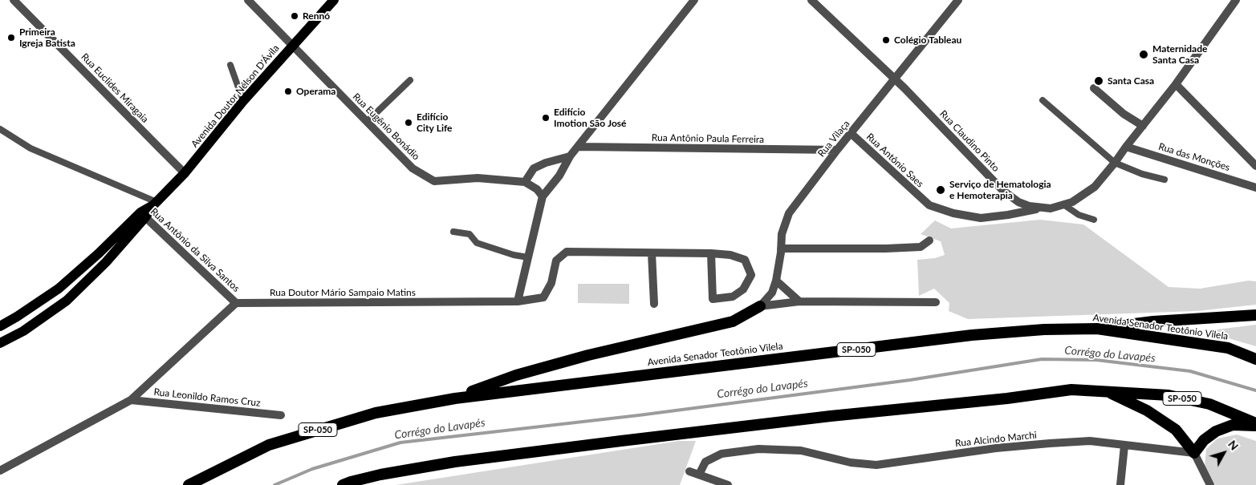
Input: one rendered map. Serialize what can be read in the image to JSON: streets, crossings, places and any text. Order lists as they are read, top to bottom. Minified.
{"streets":{"highway":["Avenida Senador Teotônio Vilela","SP-050"],"main road":["Avenida Doutor Nélson D'Ávila"],"street":["Rua Euclides Miragaia","Rua Eugênio Bonádio","Rua Antônio Paula Ferreira","Rua Vilaça","Rua Claudino Pinto","Rua das Monções","Rua Antônio Saes","Rua Antônio da Silva Santos","Rua Doutor Mário Sampaio Matins","Rua Leonildo Ramos Cruz","Rua Alcindo Marchi"]},"crossings":[["Rua Euclides Miragaia","Avenida Doutor Nélson D'Ávila"],["Avenida Doutor Nélson D'Ávila","Rua Eugênio Bonádio"],["Avenida Doutor Nélson D'Ávila","Rua Antônio da Silva Santos"],["Rua Antônio Paula Ferreira","Rua Vilaça"],["Rua Vilaça","Rua Claudino Pinto"],["Rua Vilaça","Rua Antônio Saes"],["Rua Claudino Pinto","Rua das Monções"],["Rua Claudino Pinto","Rua Antônio Saes"],["Rua Antônio da Silva Santos","Rua Doutor Mário Sampaio Matins"]],"water":["Corrégo do Lavapés"],"places":["Rennó","Primeira Igreja Batista","Colégio Tableau","Maternidade Santa Casa","Santa Casa","Operama","Edifício Imotion São José","Edifício City Life","Serviço de Hematologia e Hemoterapia"],"north":"top right"}
